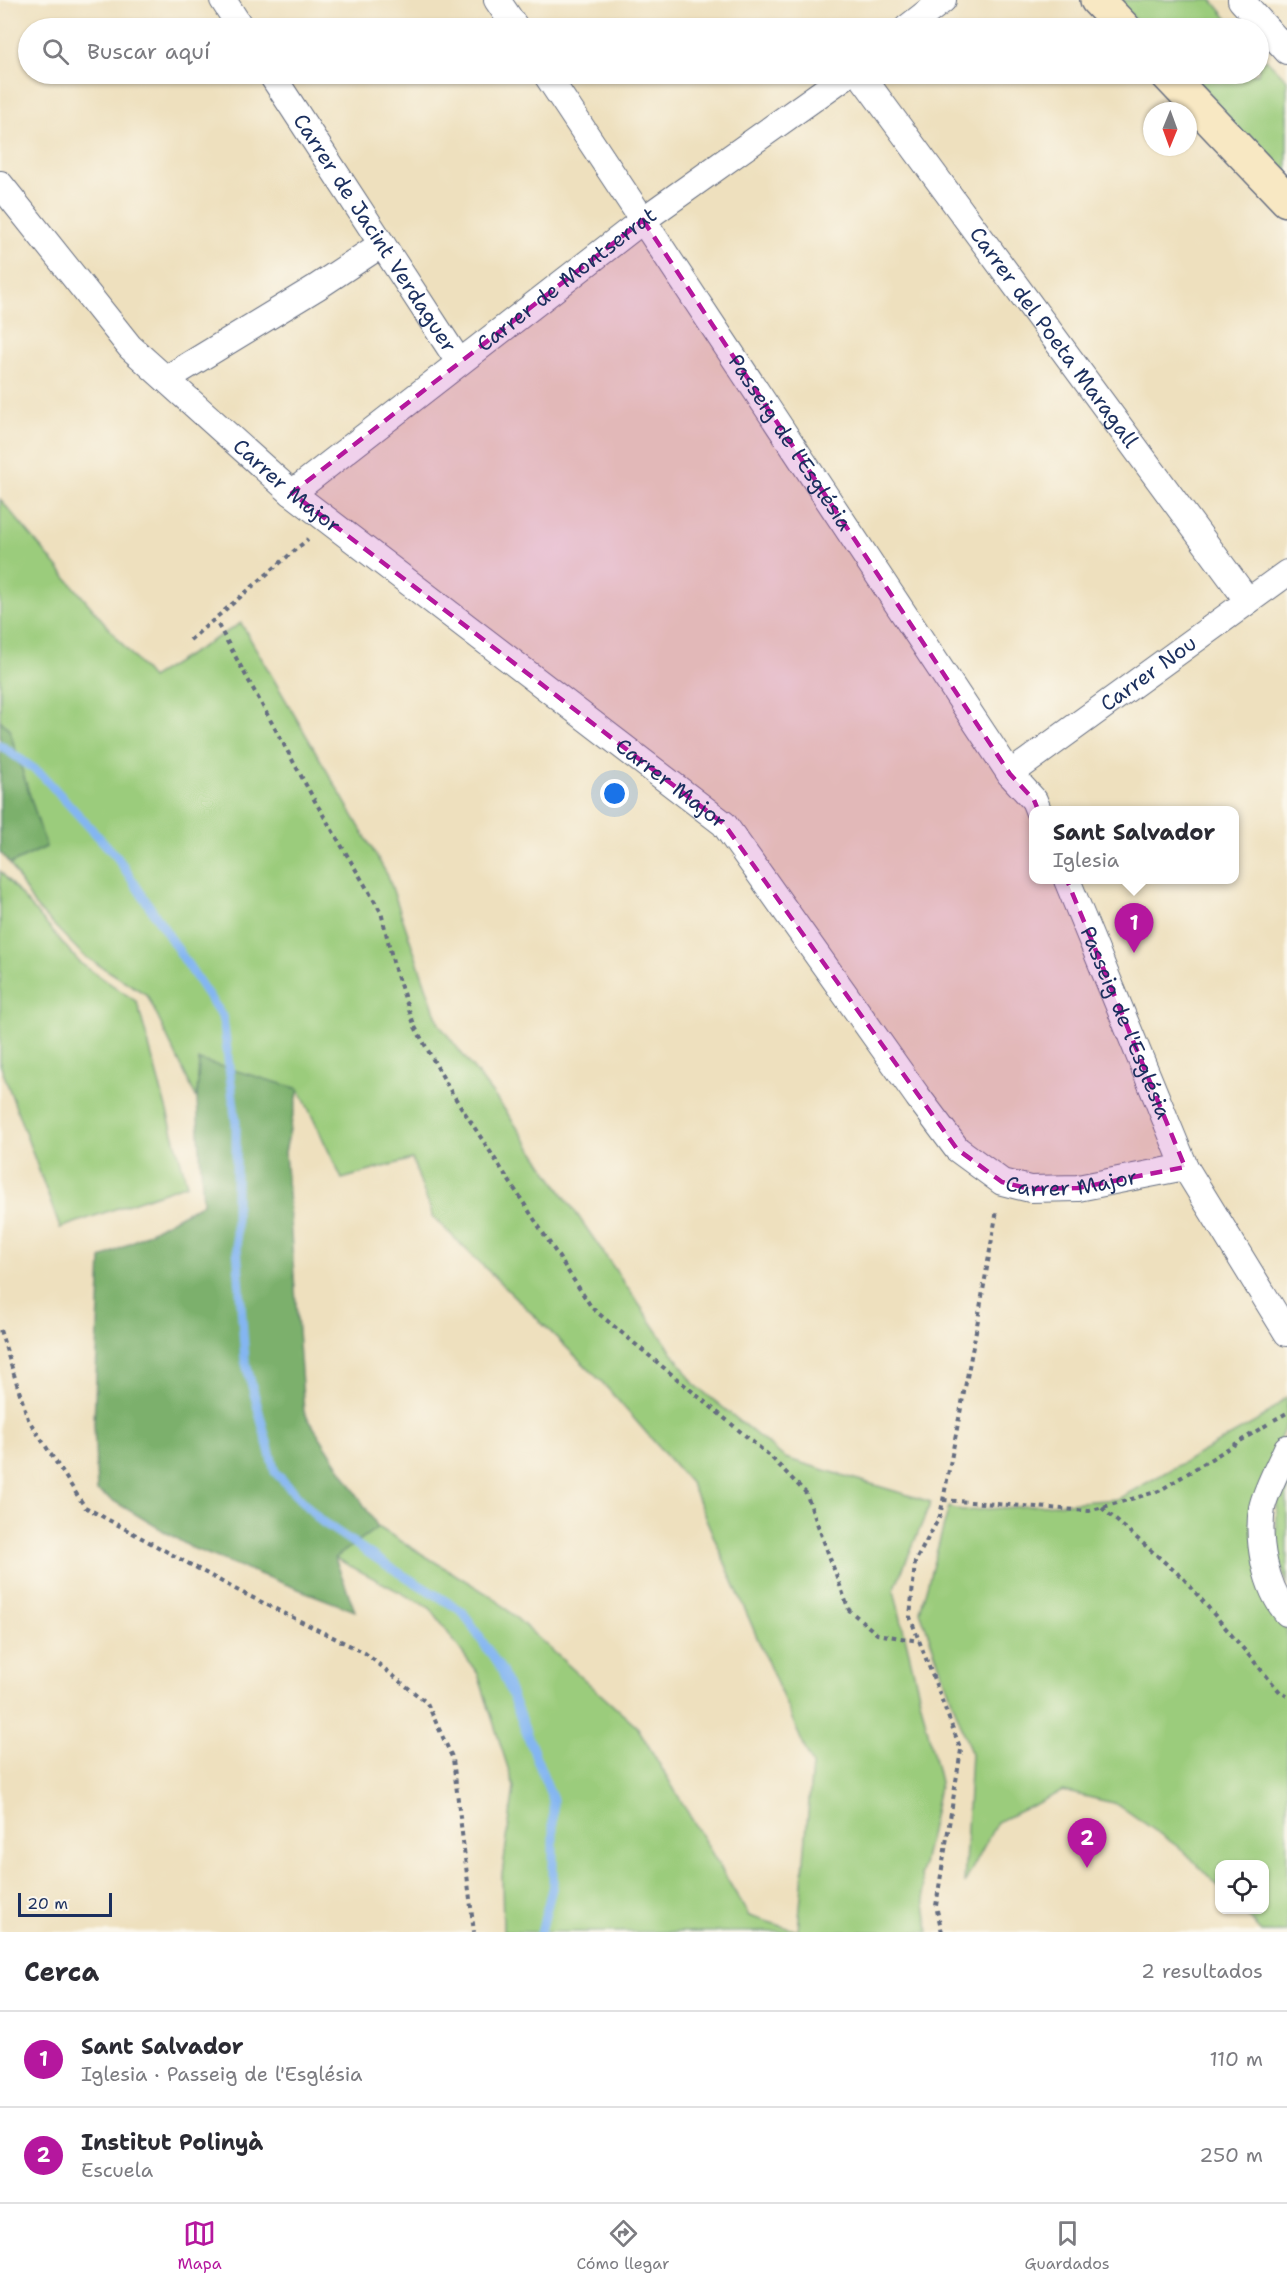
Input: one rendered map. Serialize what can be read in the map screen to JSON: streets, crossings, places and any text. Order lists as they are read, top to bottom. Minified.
{"streets":{"street":["Carrer de Jacint Verdaguer","Carrer de Montserrat","Carrer del Poeta Maragall","Passeig de l'Església","Carrer Major","Carrer Nou"]},"crossings":[["Carrer de Jacint Verdaguer","Carrer de Montserrat"],["Carrer de Montserrat","Passeig de l'Església"],["Carrer de Montserrat","Carrer Major"],["Carrer del Poeta Maragall","Carrer Nou"],["Passeig de l'Església","Carrer Major"],["Passeig de l'Església","Carrer Nou"]],"scale_bar":"20 m","north":"bottom","page":{"search":"Buscar aquí","popup":["Sant Salvador","Iglesia"],"pins":["1","2"],"scale":"20 m","heading":["Cerca","2 resultados"],"list":[{"mark":"1","name":"Sant Salvador","note":"Iglesia · Passeig de l'Església","value":"110 m"},{"mark":"2","name":"Institut Polinyà","note":"Escuela","value":"250 m"}],"nav":["Mapa","Cómo llegar","Guardados"]}}
